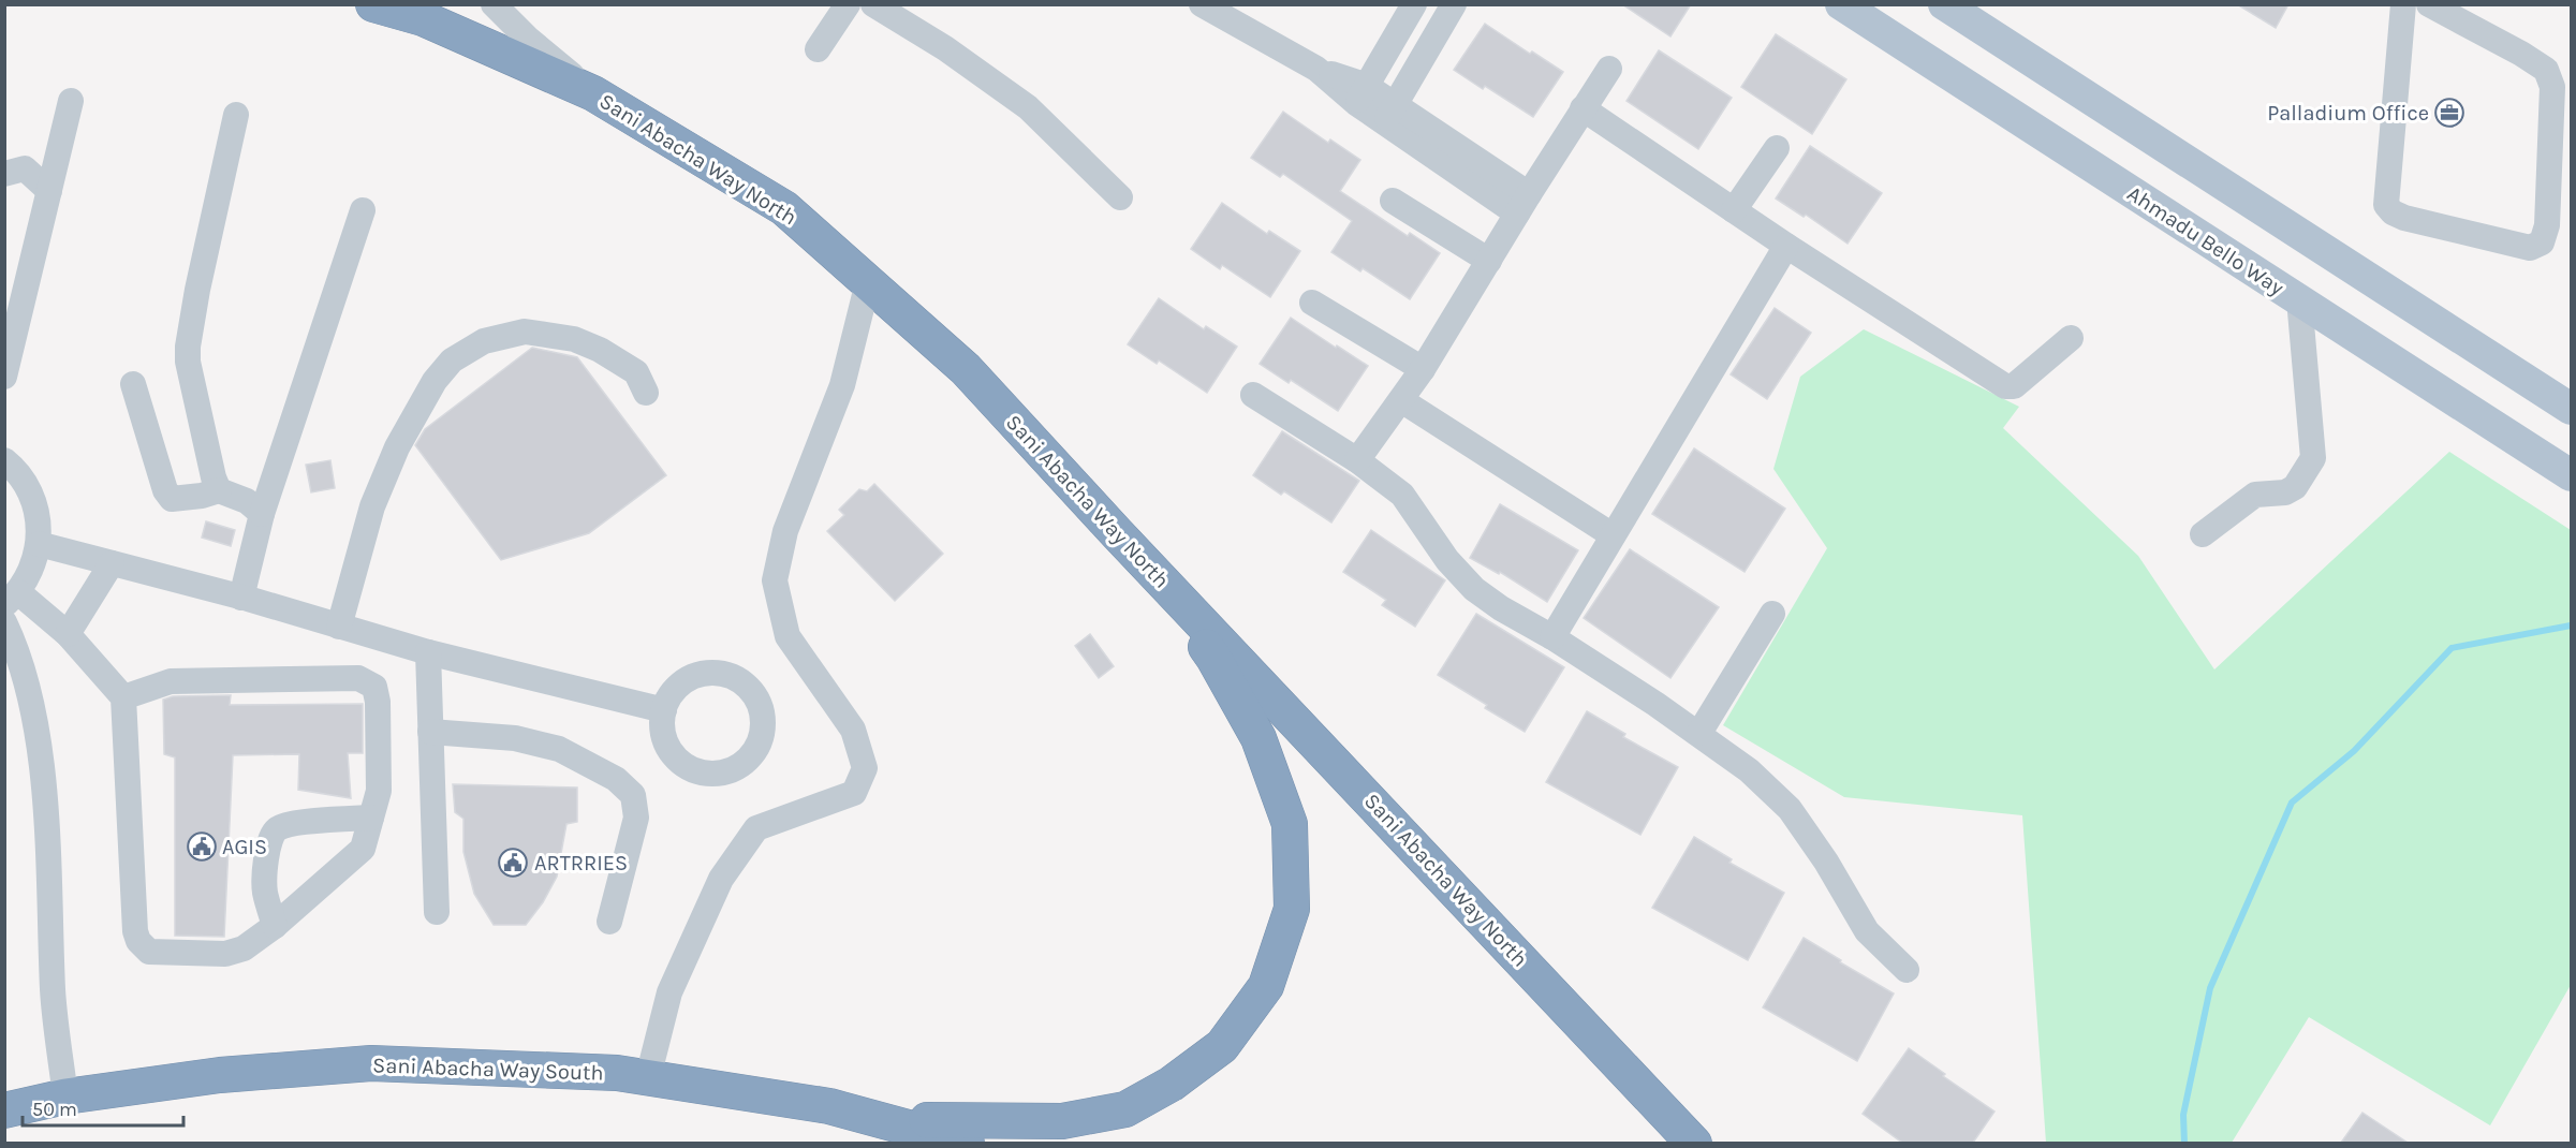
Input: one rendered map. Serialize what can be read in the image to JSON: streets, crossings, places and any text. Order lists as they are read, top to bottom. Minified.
{"streets":{"highway":["Sani Abacha Way North","Sani Abacha Way South"],"main road":["Ahmadu Bello Way"]},"places":{"office":["Palladium Office"],"public building":["AGIS","ARTRRIES"]},"scale_bar":"50 m"}
